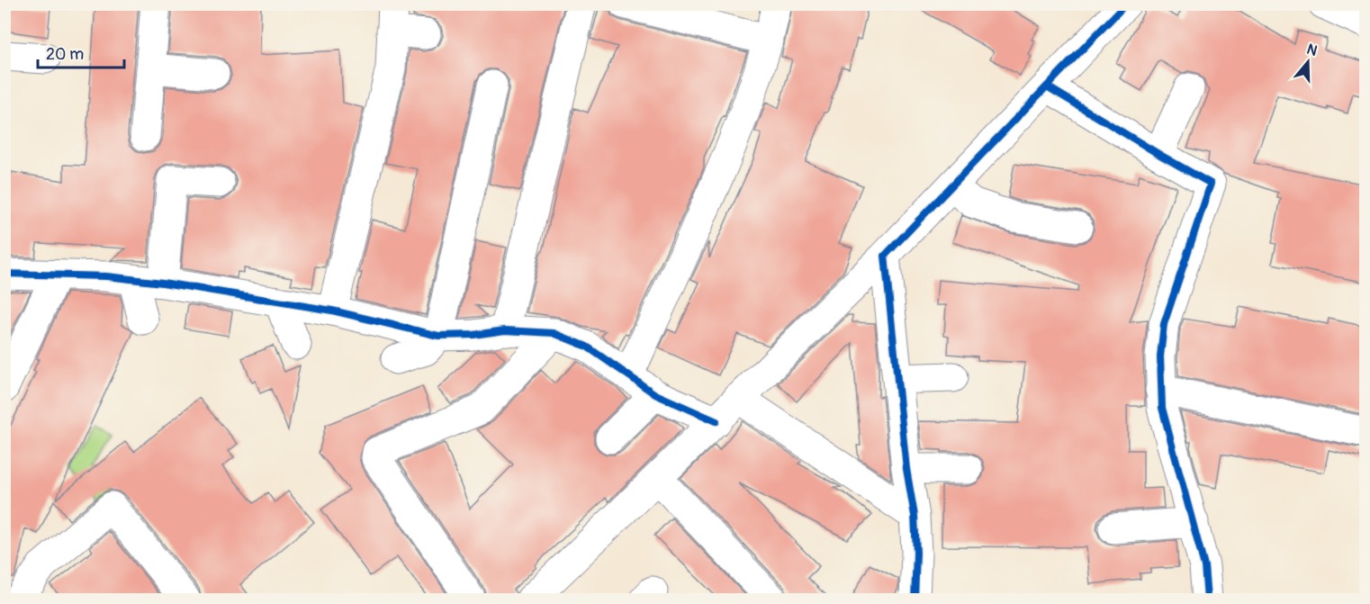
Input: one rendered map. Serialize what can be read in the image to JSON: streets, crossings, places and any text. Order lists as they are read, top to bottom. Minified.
{"scale_bar":"20 m","north":"top"}
